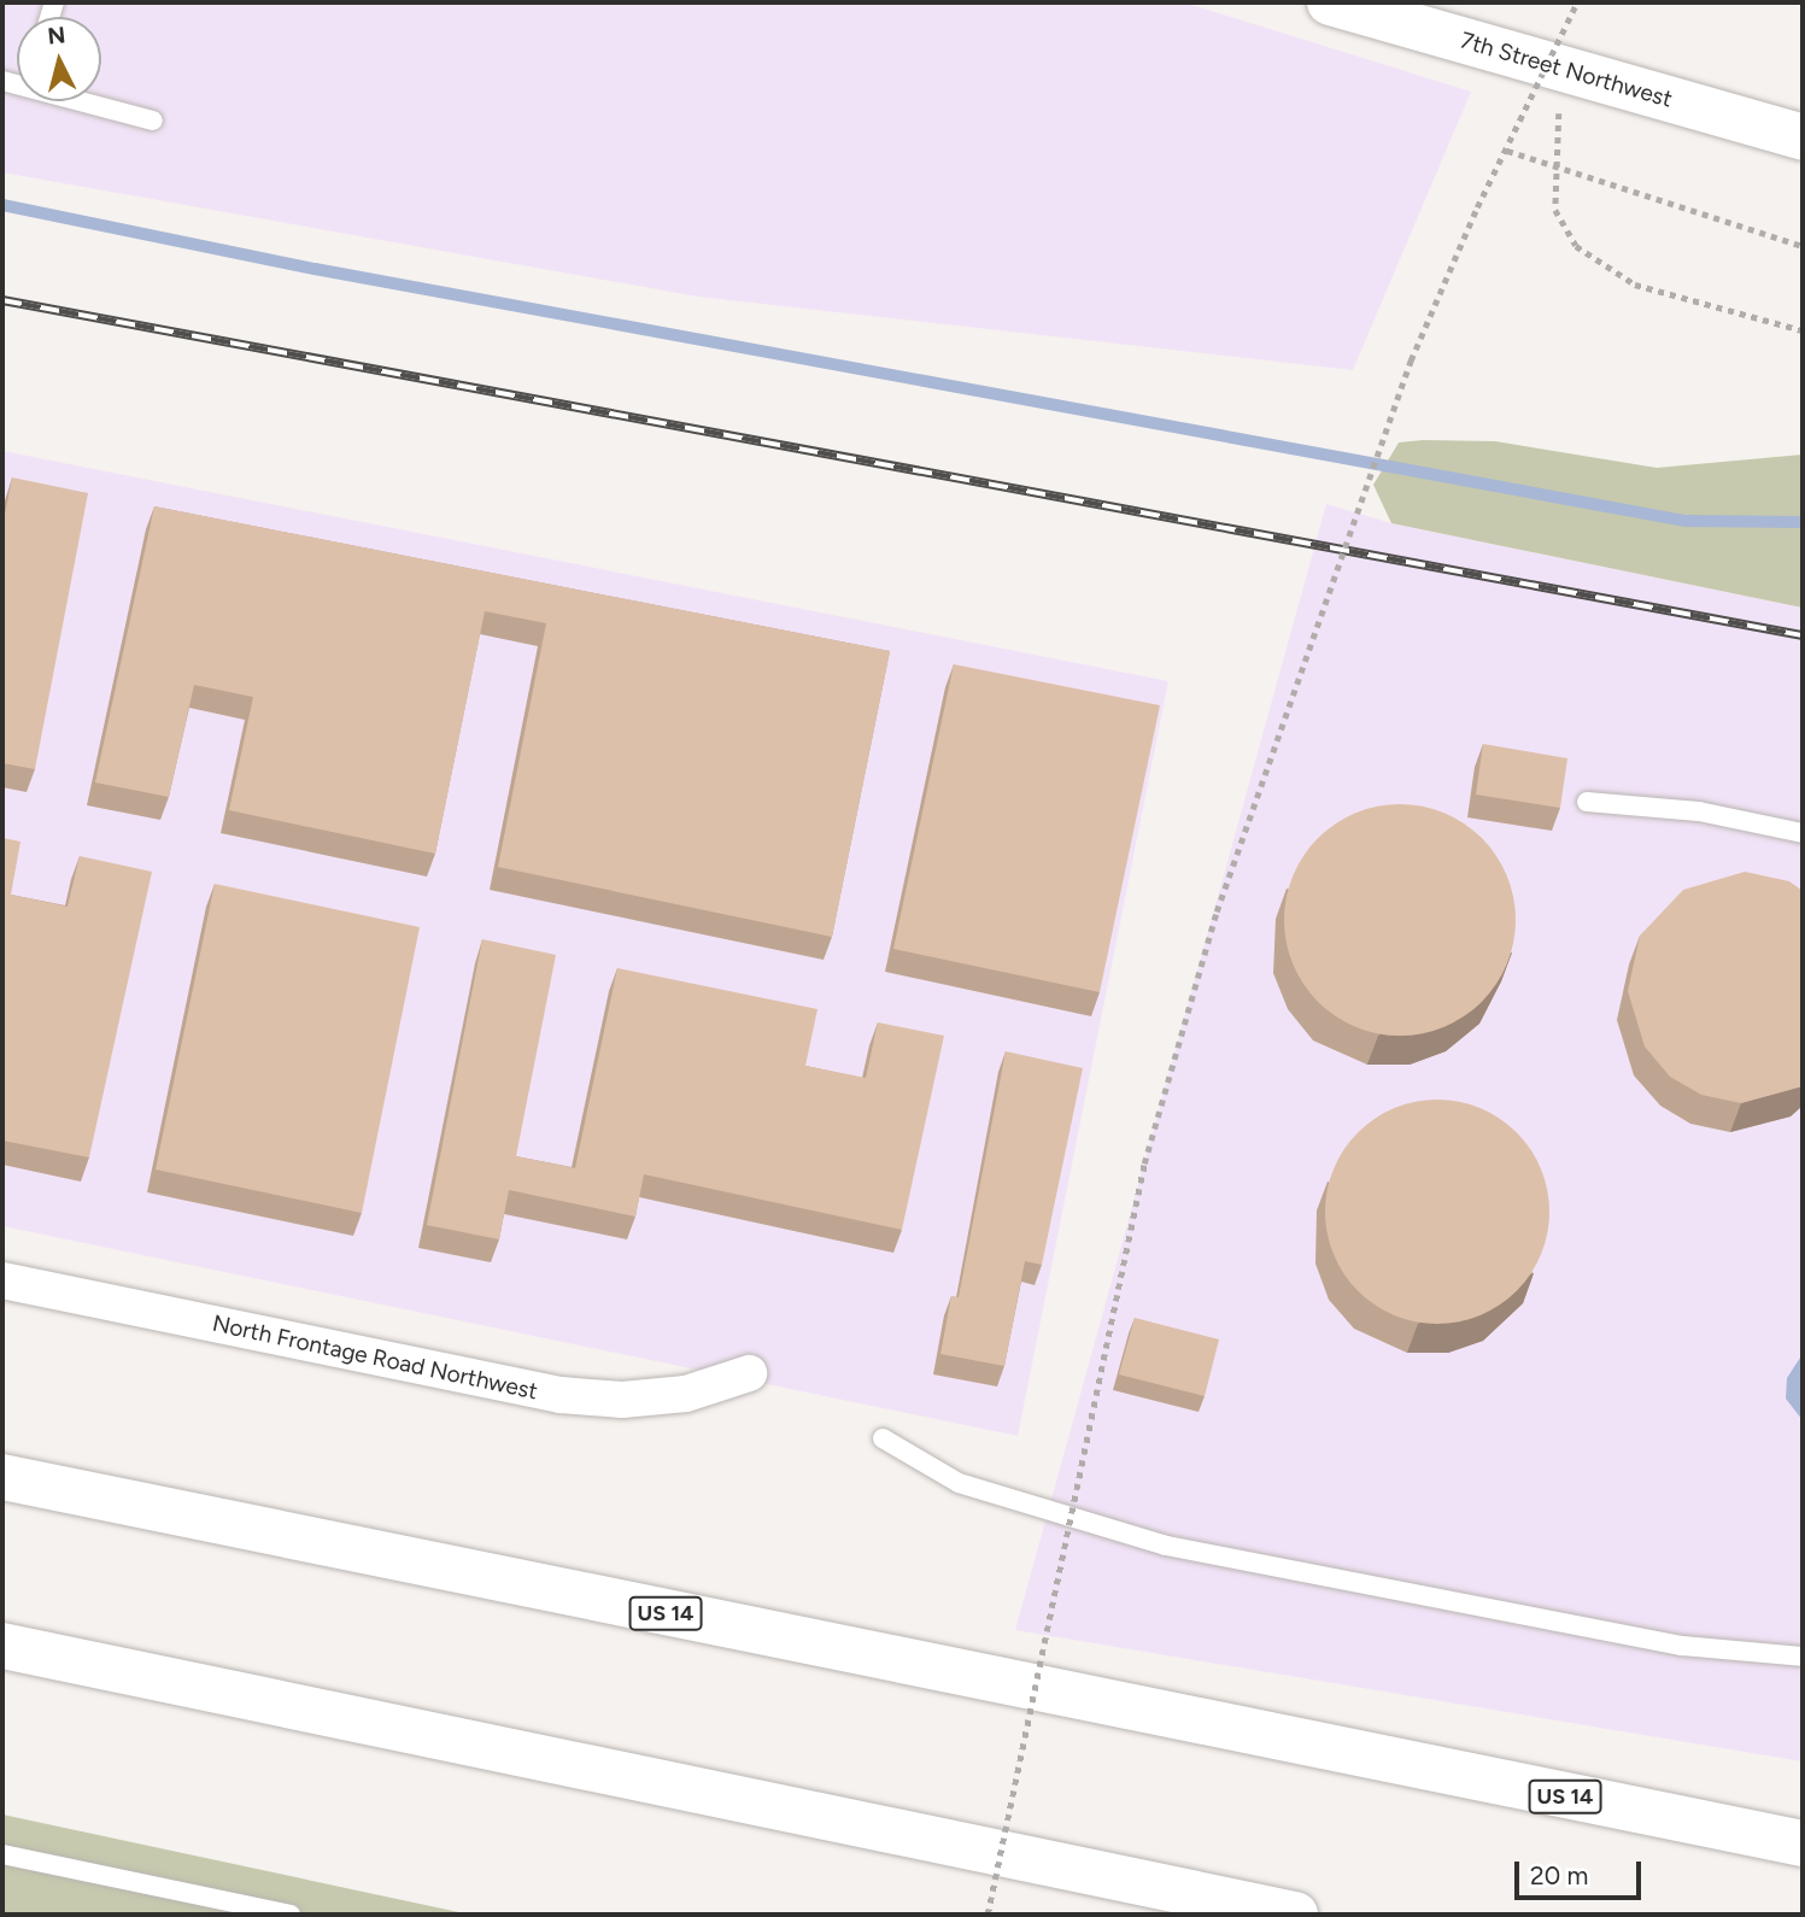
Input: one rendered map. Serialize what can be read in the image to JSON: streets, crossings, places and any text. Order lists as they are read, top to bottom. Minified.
{"streets":{"main road":["7th Street Northwest","US 14"],"street":["North Frontage Road Northwest"]},"scale_bar":"20 m","north":"top"}
